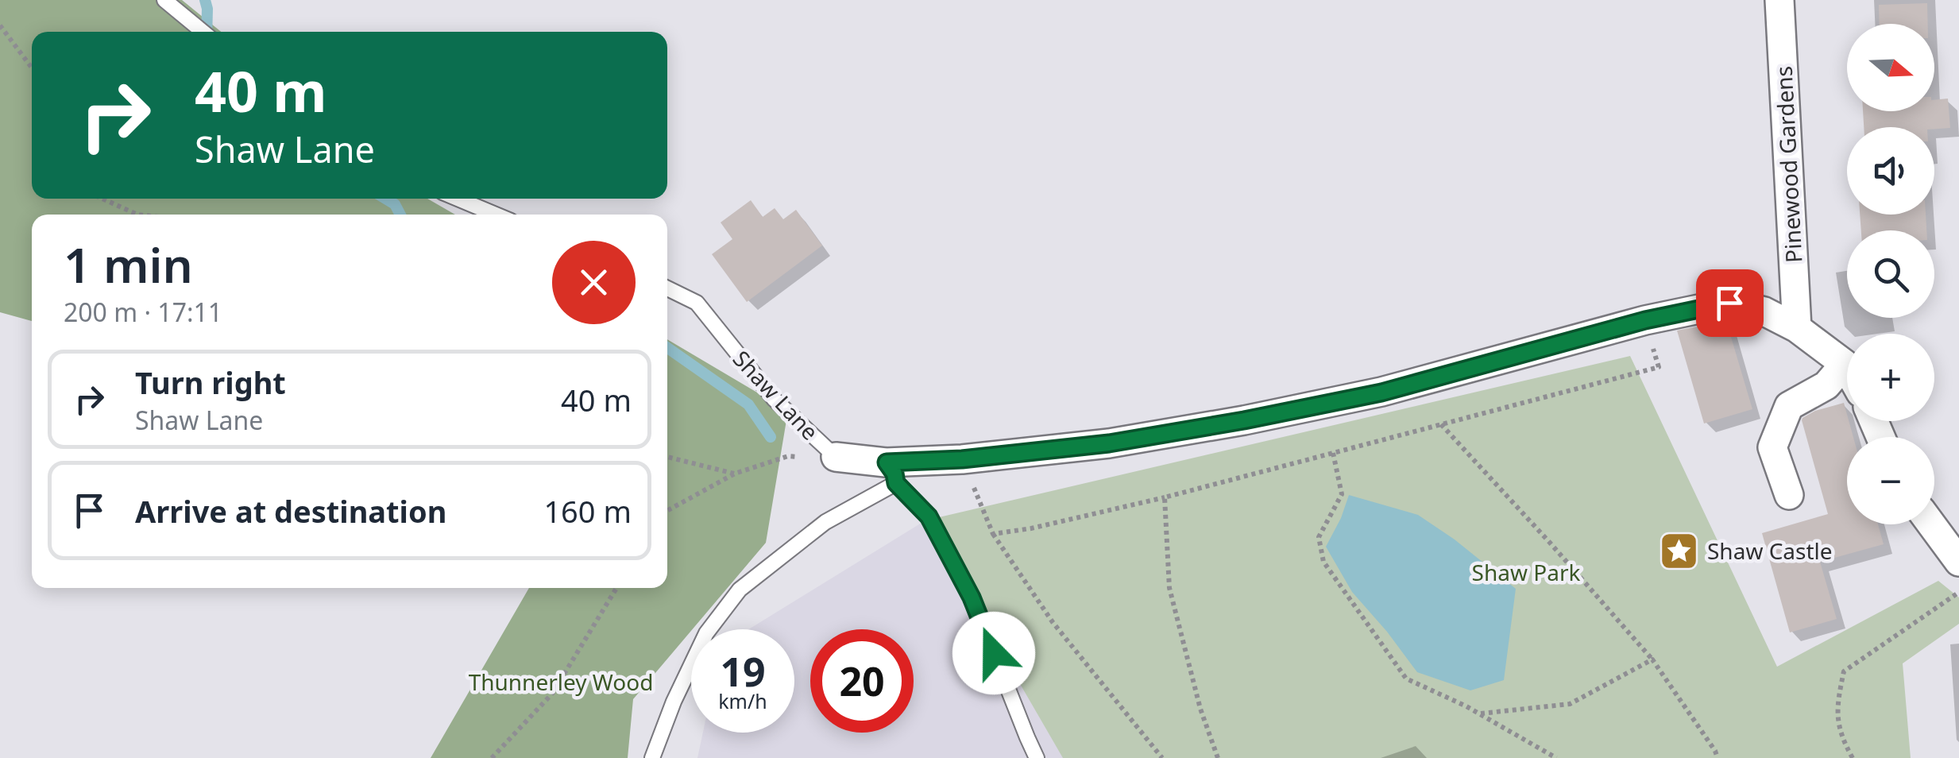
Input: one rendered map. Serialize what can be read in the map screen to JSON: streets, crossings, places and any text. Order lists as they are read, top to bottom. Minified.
{"streets":{"street":["Pinewood Gardens","Shaw Lane"]},"crossings":[["Pinewood Gardens","Shaw Lane"]],"parks":["Shaw Park","Thunnerley Wood"],"places":{"place":["Shaw Castle"]},"north":"right","page":{"map_buttons":["+","−"],"turn":["40 m","Shaw Lane"],"heading":["1 min","200 m · 17:11"],"list":[{"name":"Turn right","note":"Shaw Lane","value":"40 m"},{"name":"Arrive at destination","value":"160 m"}],"speed":"19 km/h","limit":"20"}}
